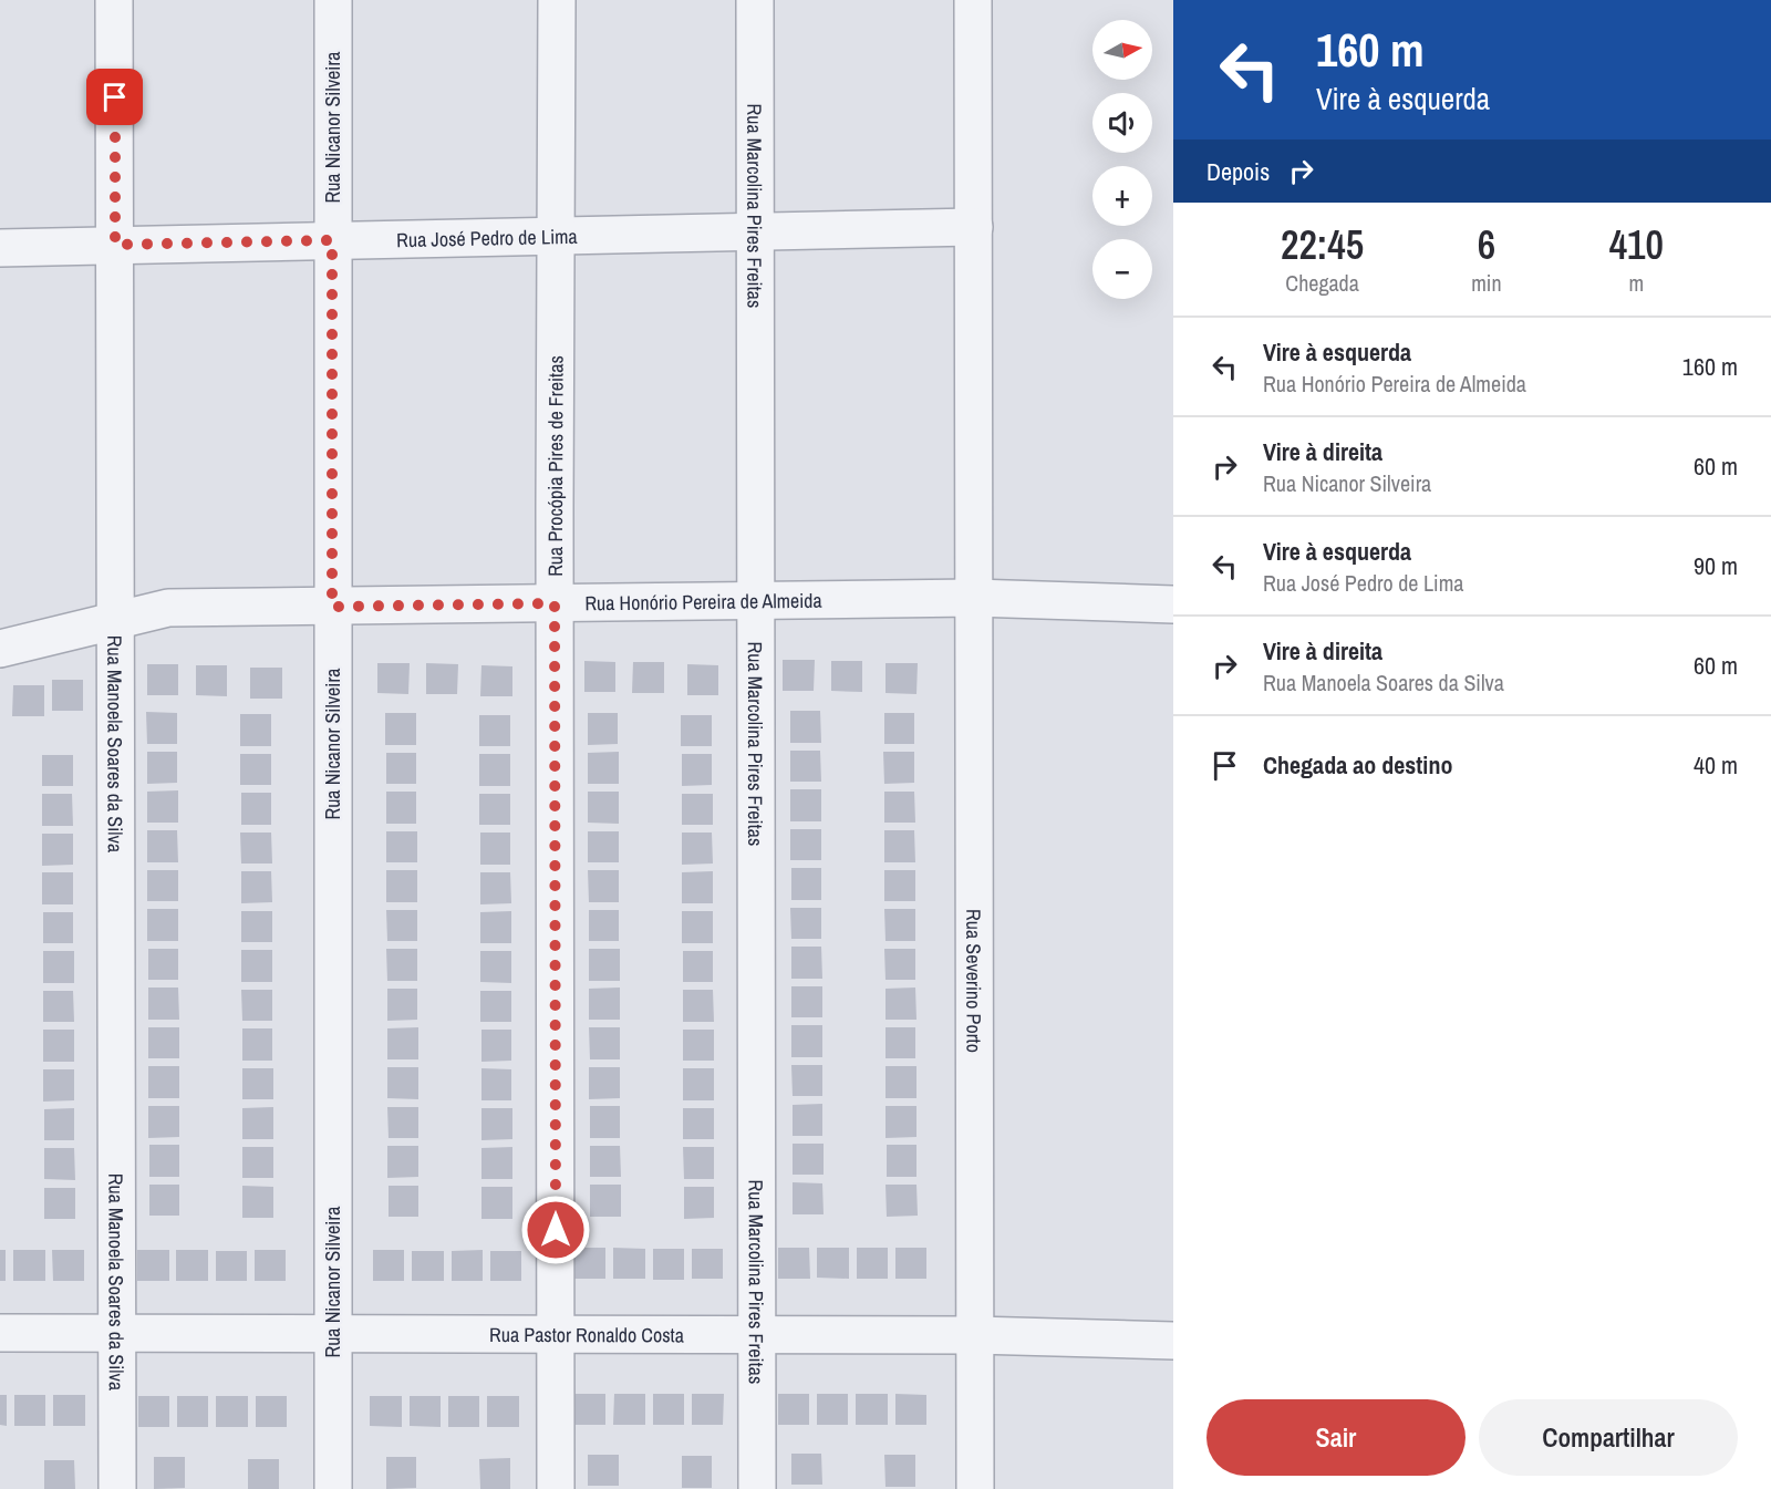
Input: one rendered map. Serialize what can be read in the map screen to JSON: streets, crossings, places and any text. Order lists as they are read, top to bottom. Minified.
{"streets":{"street":["Rua Nicanor Silveira","Rua Marcolina Pires Freitas","Rua José Pedro de Lima","Rua Procópia Pires de Freitas","Rua Honório Pereira de Almeida","Rua Manoela Soares da Silva","Rua Severino Porto","Rua Pastor Ronaldo Costa"]},"crossings":[["Rua Nicanor Silveira","Rua José Pedro de Lima"],["Rua Nicanor Silveira","Rua Honório Pereira de Almeida"],["Rua Nicanor Silveira","Rua Pastor Ronaldo Costa"],["Rua Marcolina Pires Freitas","Rua José Pedro de Lima"],["Rua Marcolina Pires Freitas","Rua Honório Pereira de Almeida"],["Rua Marcolina Pires Freitas","Rua Pastor Ronaldo Costa"],["Rua José Pedro de Lima","Rua Procópia Pires de Freitas"],["Rua José Pedro de Lima","Rua Manoela Soares da Silva"],["Rua José Pedro de Lima","Rua Severino Porto"],["Rua Procópia Pires de Freitas","Rua Honório Pereira de Almeida"],["Rua Procópia Pires de Freitas","Rua Pastor Ronaldo Costa"],["Rua Honório Pereira de Almeida","Rua Manoela Soares da Silva"],["Rua Honório Pereira de Almeida","Rua Severino Porto"],["Rua Manoela Soares da Silva","Rua Pastor Ronaldo Costa"],["Rua Severino Porto","Rua Pastor Ronaldo Costa"]],"north":"right","page":{"turn":["160 m","Vire à esquerda"],"map_buttons":["+","−"],"then":"Depois","eta":["22:45","Chegada","6","min","410","m"],"list":[{"name":"Vire à esquerda","note":"Rua Honório Pereira de Almeida","value":"160 m"},{"name":"Vire à direita","note":"Rua Nicanor Silveira","value":"60 m"},{"name":"Vire à esquerda","note":"Rua José Pedro de Lima","value":"90 m"},{"name":"Vire à direita","note":"Rua Manoela Soares da Silva","value":"60 m"},{"name":"Chegada ao destino","value":"40 m"}],"buttons":["Sair","Compartilhar"]}}
